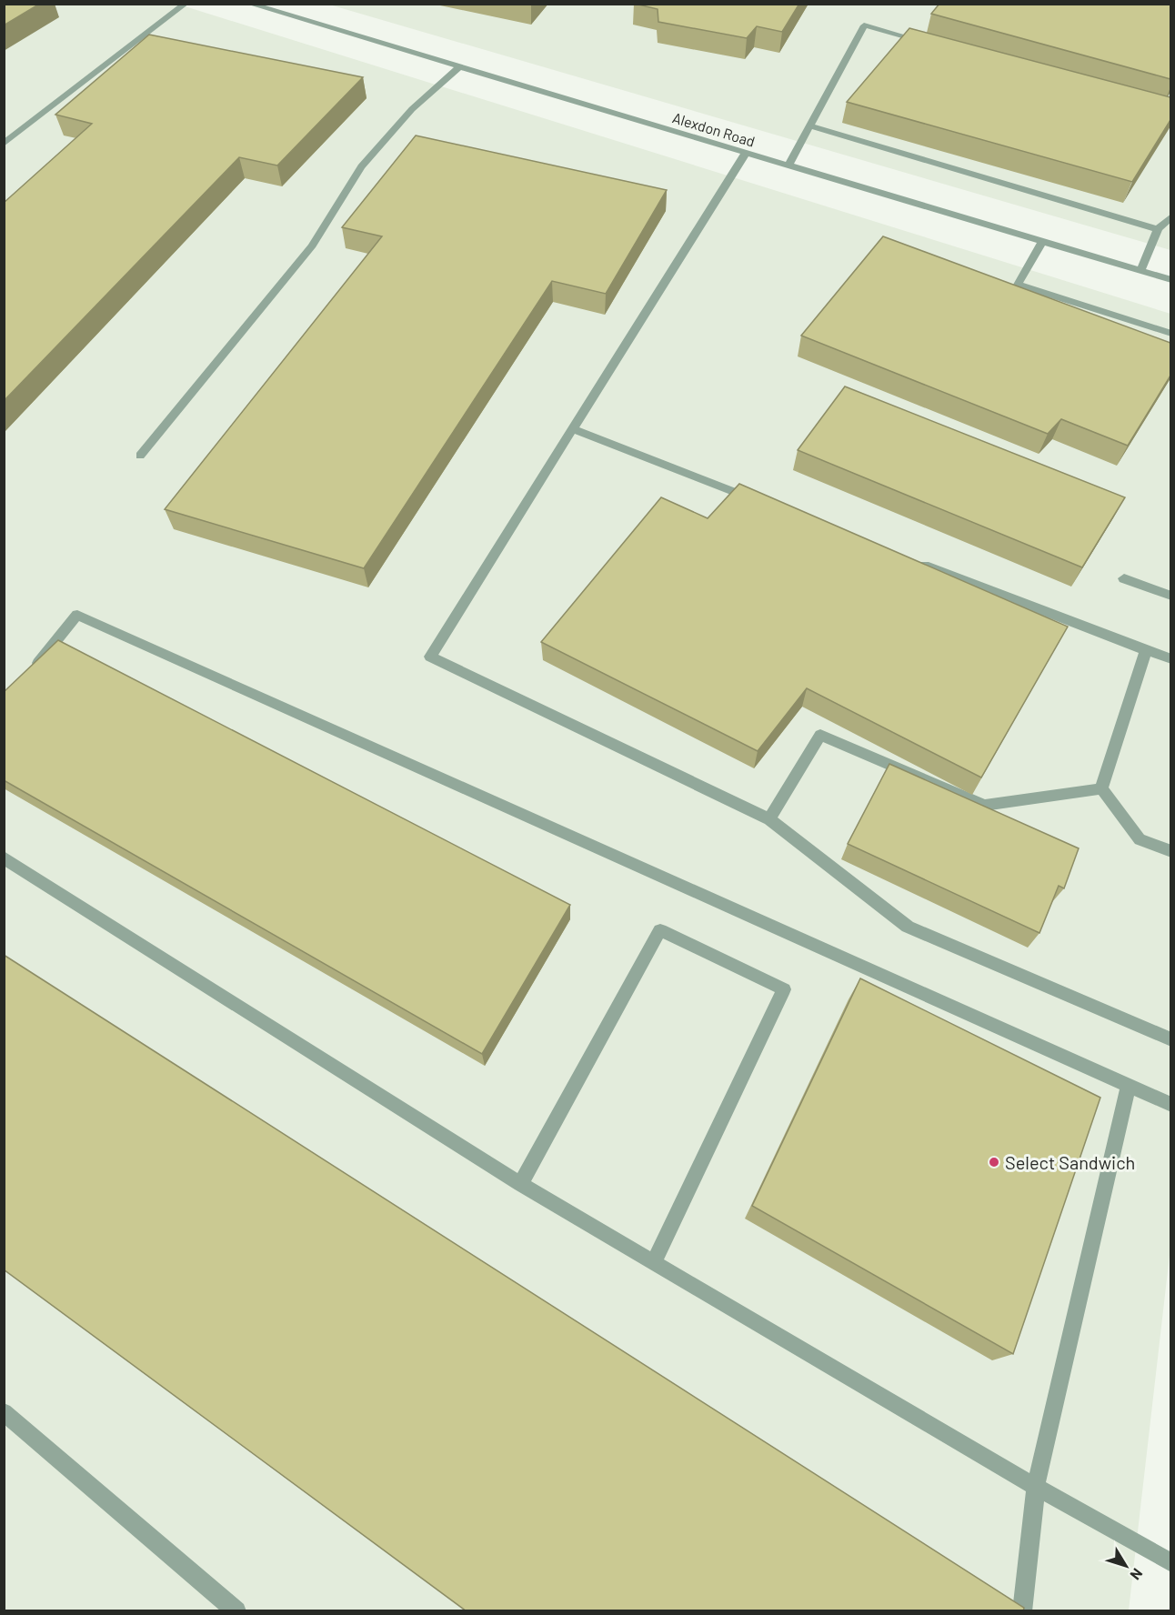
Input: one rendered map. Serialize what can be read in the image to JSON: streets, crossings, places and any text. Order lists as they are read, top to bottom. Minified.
{"streets":{"street":["Alexdon Road"]},"places":["Select Sandwich"],"north":"bottom right"}
